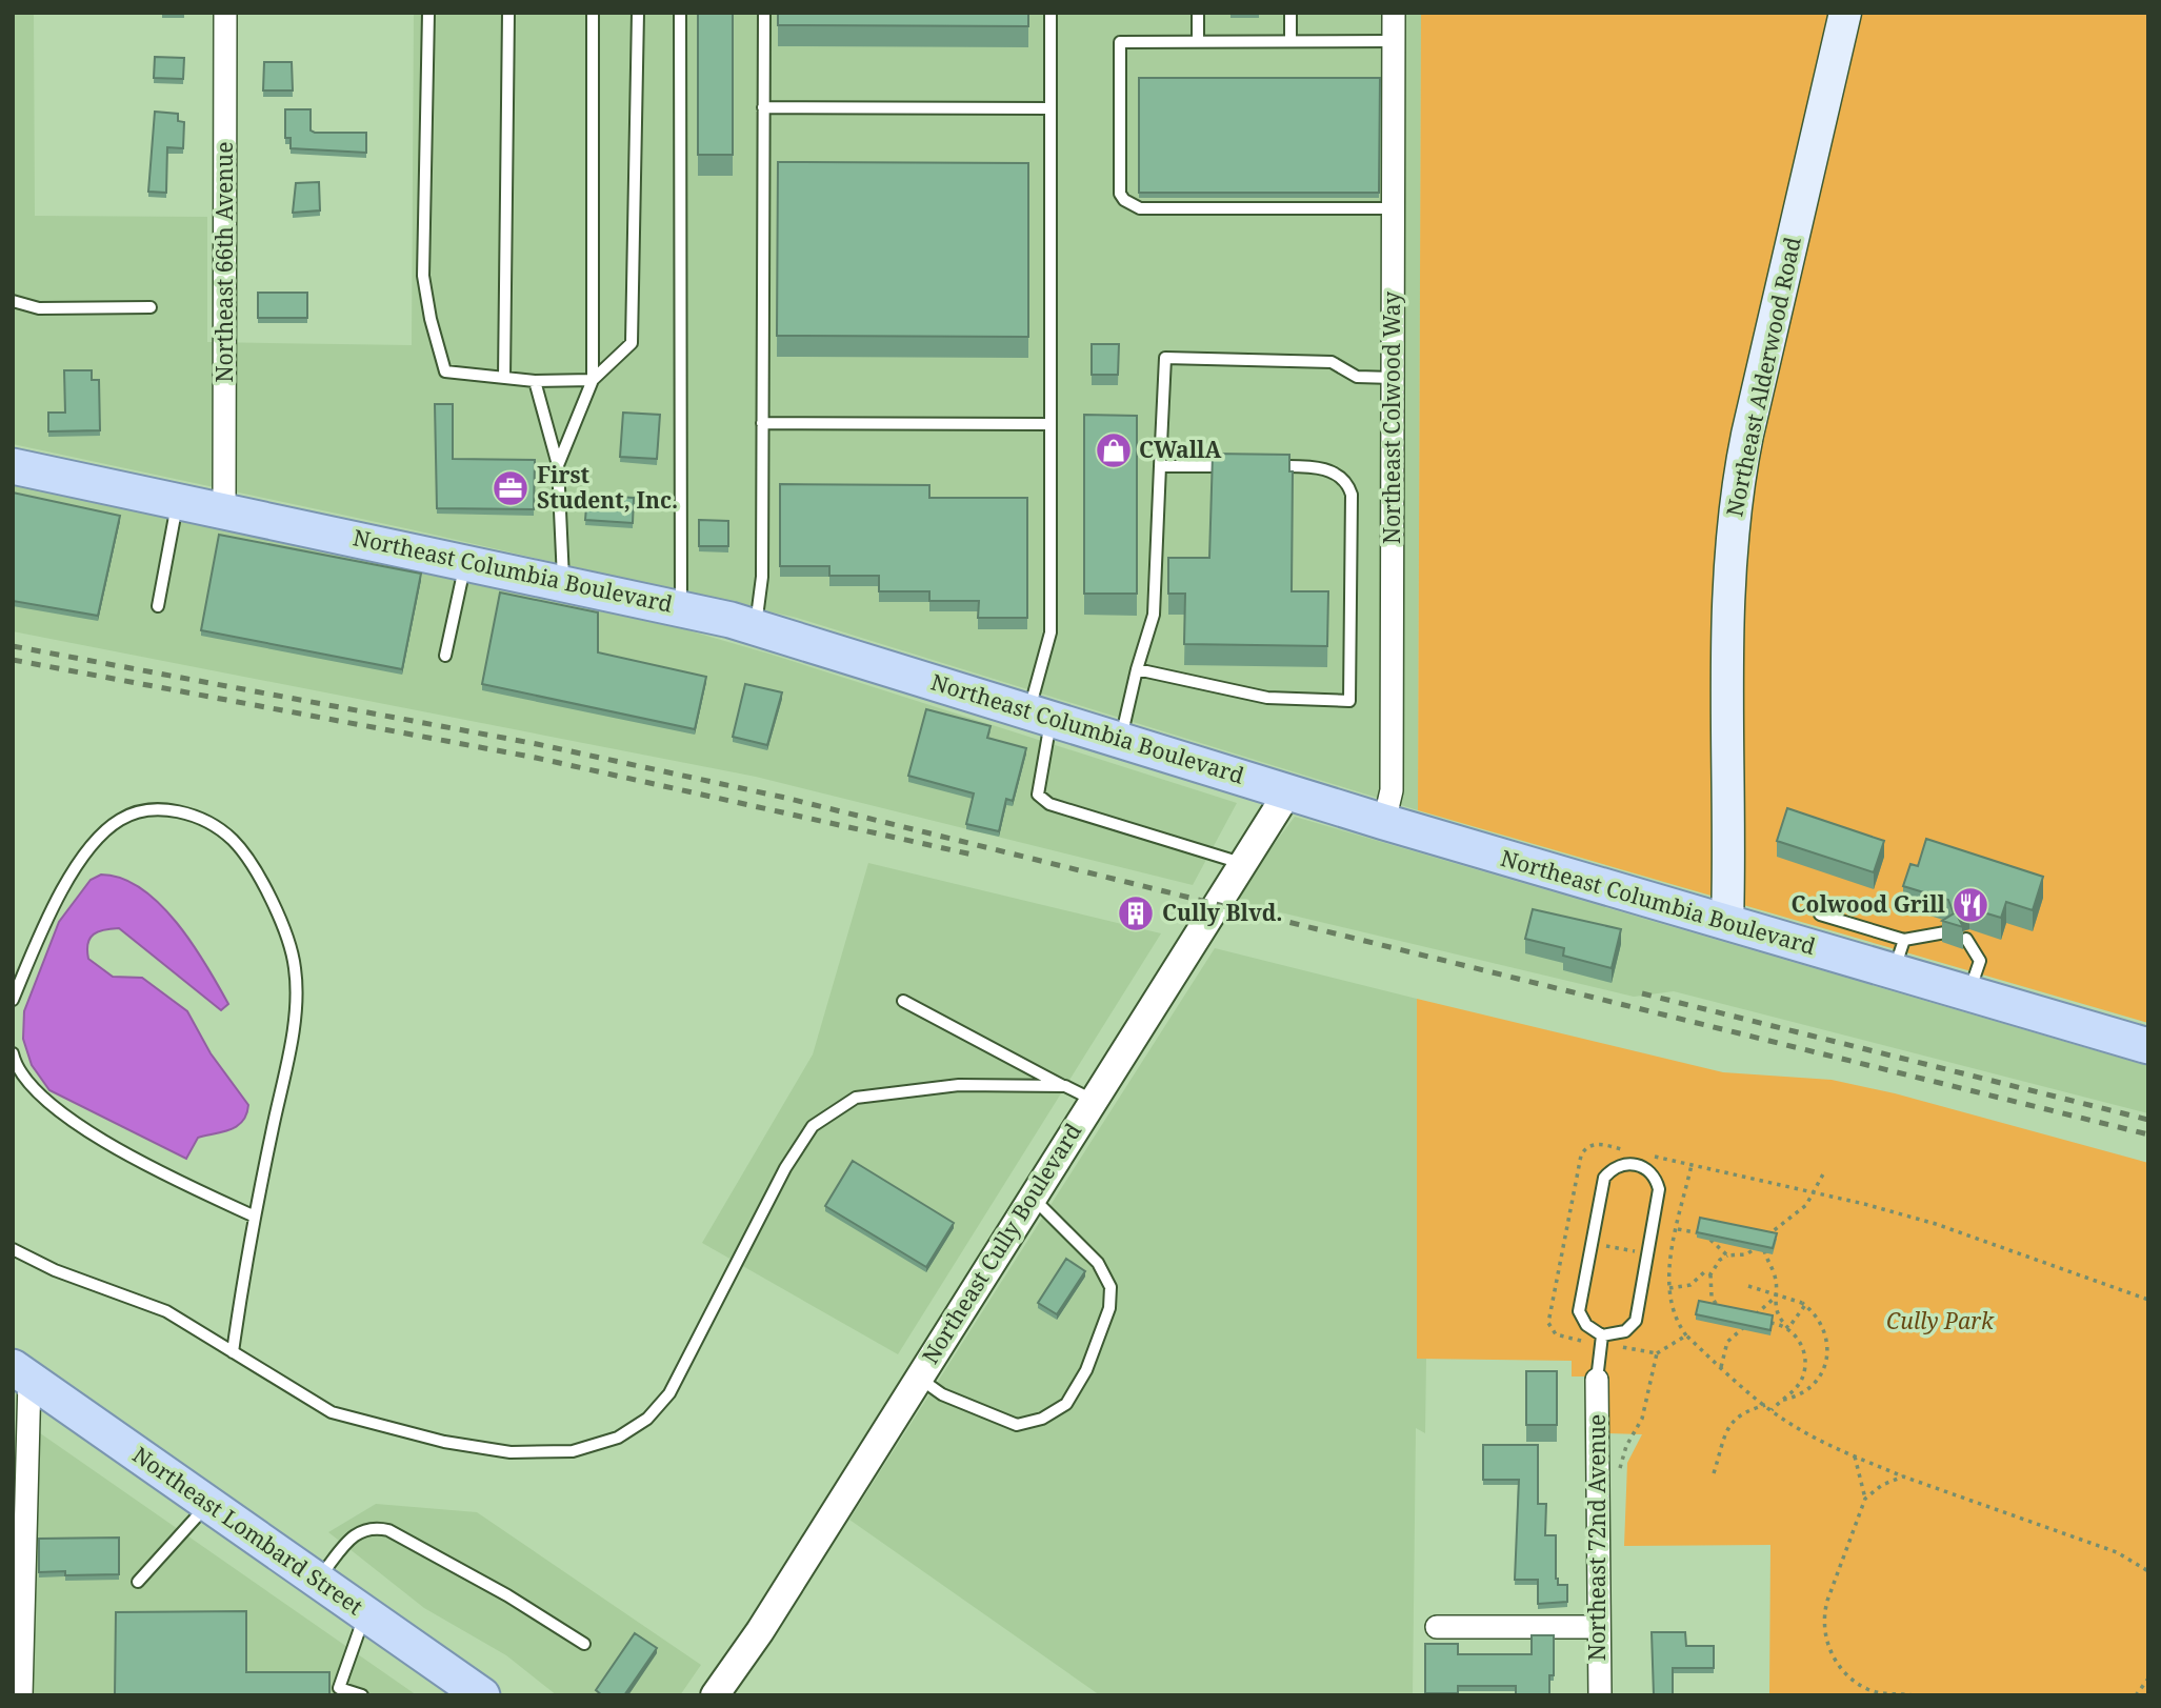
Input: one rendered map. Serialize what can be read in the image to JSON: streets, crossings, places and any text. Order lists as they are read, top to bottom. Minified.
{"streets":{"main road":["Northeast Alderwood Road","Northeast Columbia Boulevard","Northeast Lombard Street"],"street":["Northeast 66th Avenue","Northeast Colwood Way","Northeast Cully Boulevard","Northeast 72nd Avenue"]},"crossings":[["Northeast 66th Avenue","Northeast Columbia Boulevard"],["Northeast Alderwood Road","Northeast Columbia Boulevard"],["Northeast Colwood Way","Northeast Columbia Boulevard"],["Northeast Columbia Boulevard","Northeast Cully Boulevard"]],"parks":["Cully Park"],"places":{"shop":["CWallA"],"office":["First Student, Inc."],"restaurant":["Colwood Grill"],"building":["Cully Blvd."]}}
